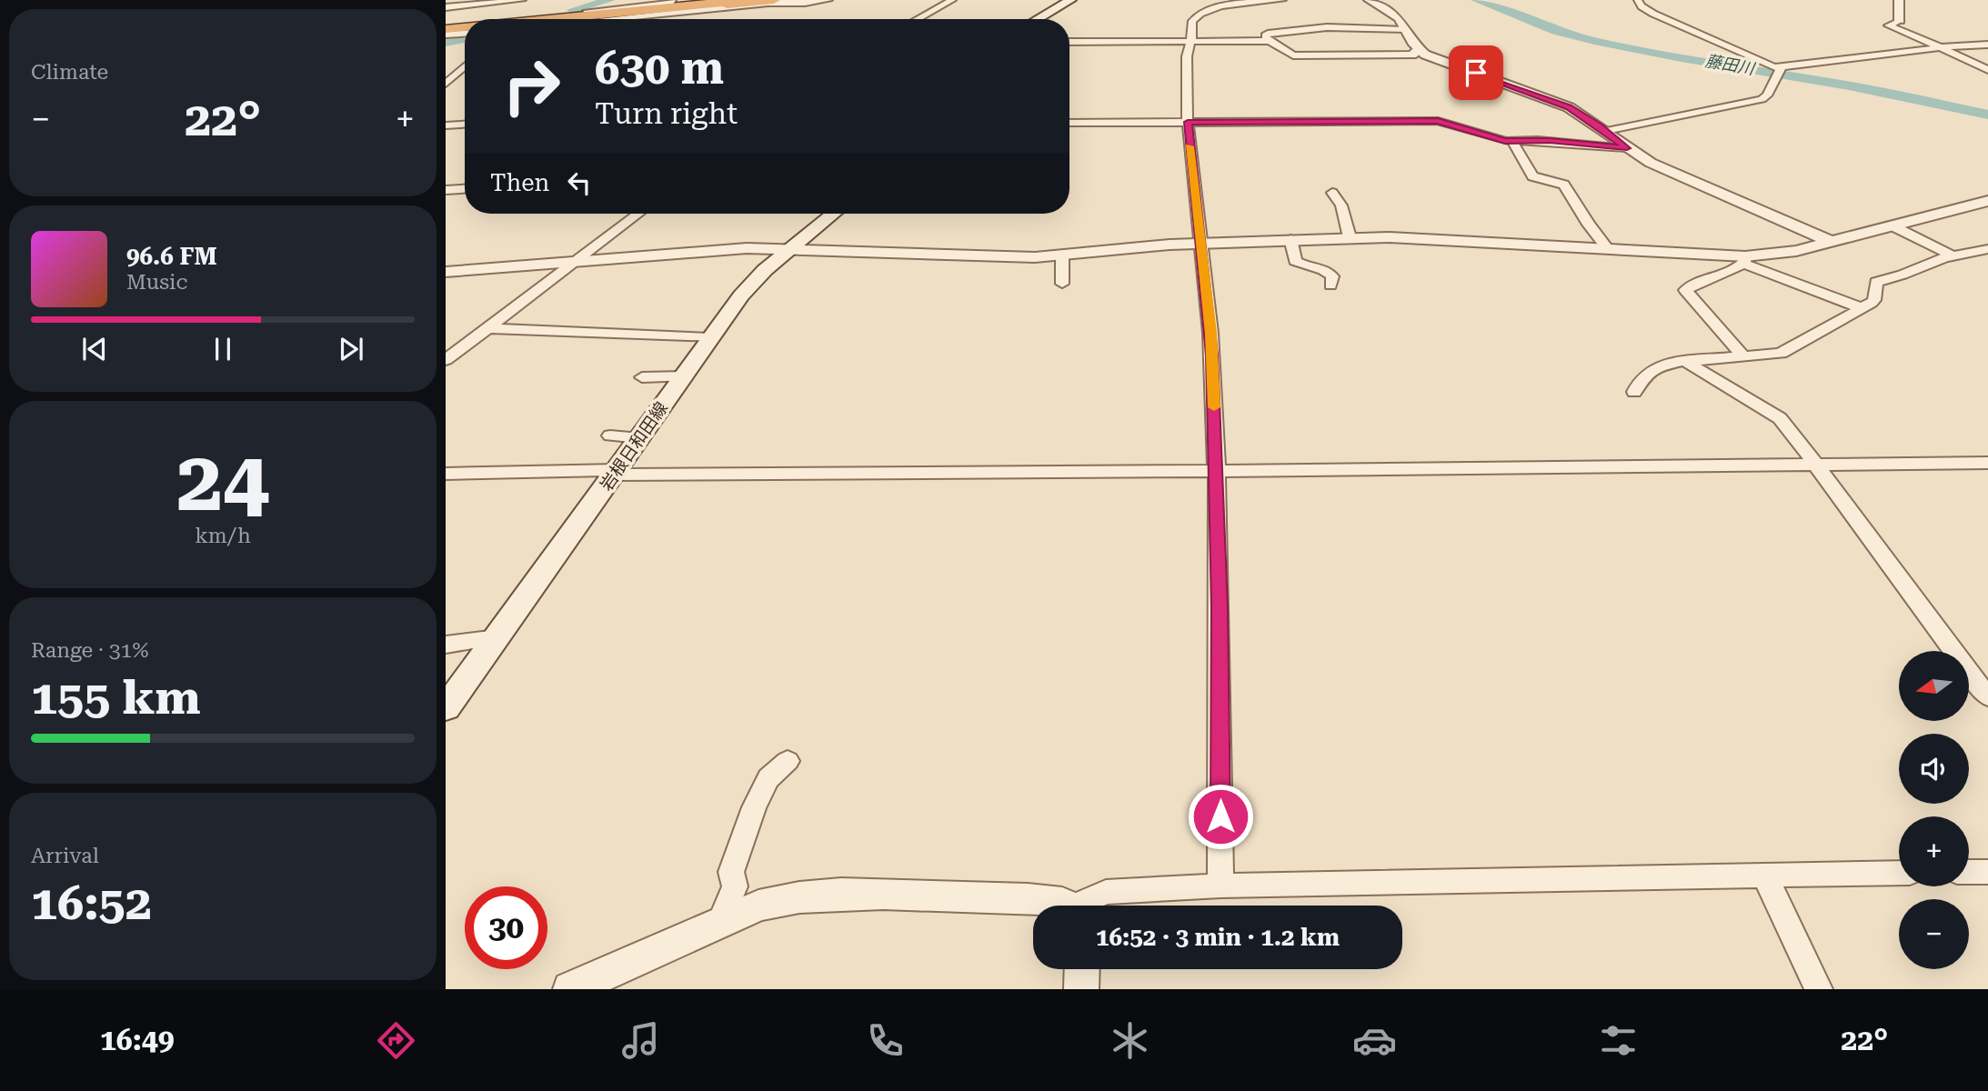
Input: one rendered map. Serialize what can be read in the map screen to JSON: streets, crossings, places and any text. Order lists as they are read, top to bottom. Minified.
{"streets":{"main road":["岩根日和田線"]},"water":["藤田川"],"north":"left","page":{"tile":["Climate",["24","km/h"],["Range · 31%","155 km"],["Arrival","16:52"]],"turn":["630 m","Turn right"],"heat":["−","22°","+"],"then":"Then","song":["96.6 FM","Music"],"map_buttons":["+","−"],"limit":"30","trip":"16:52 · 3 min · 1.2 km","tabs":["16:49","22°"]}}
